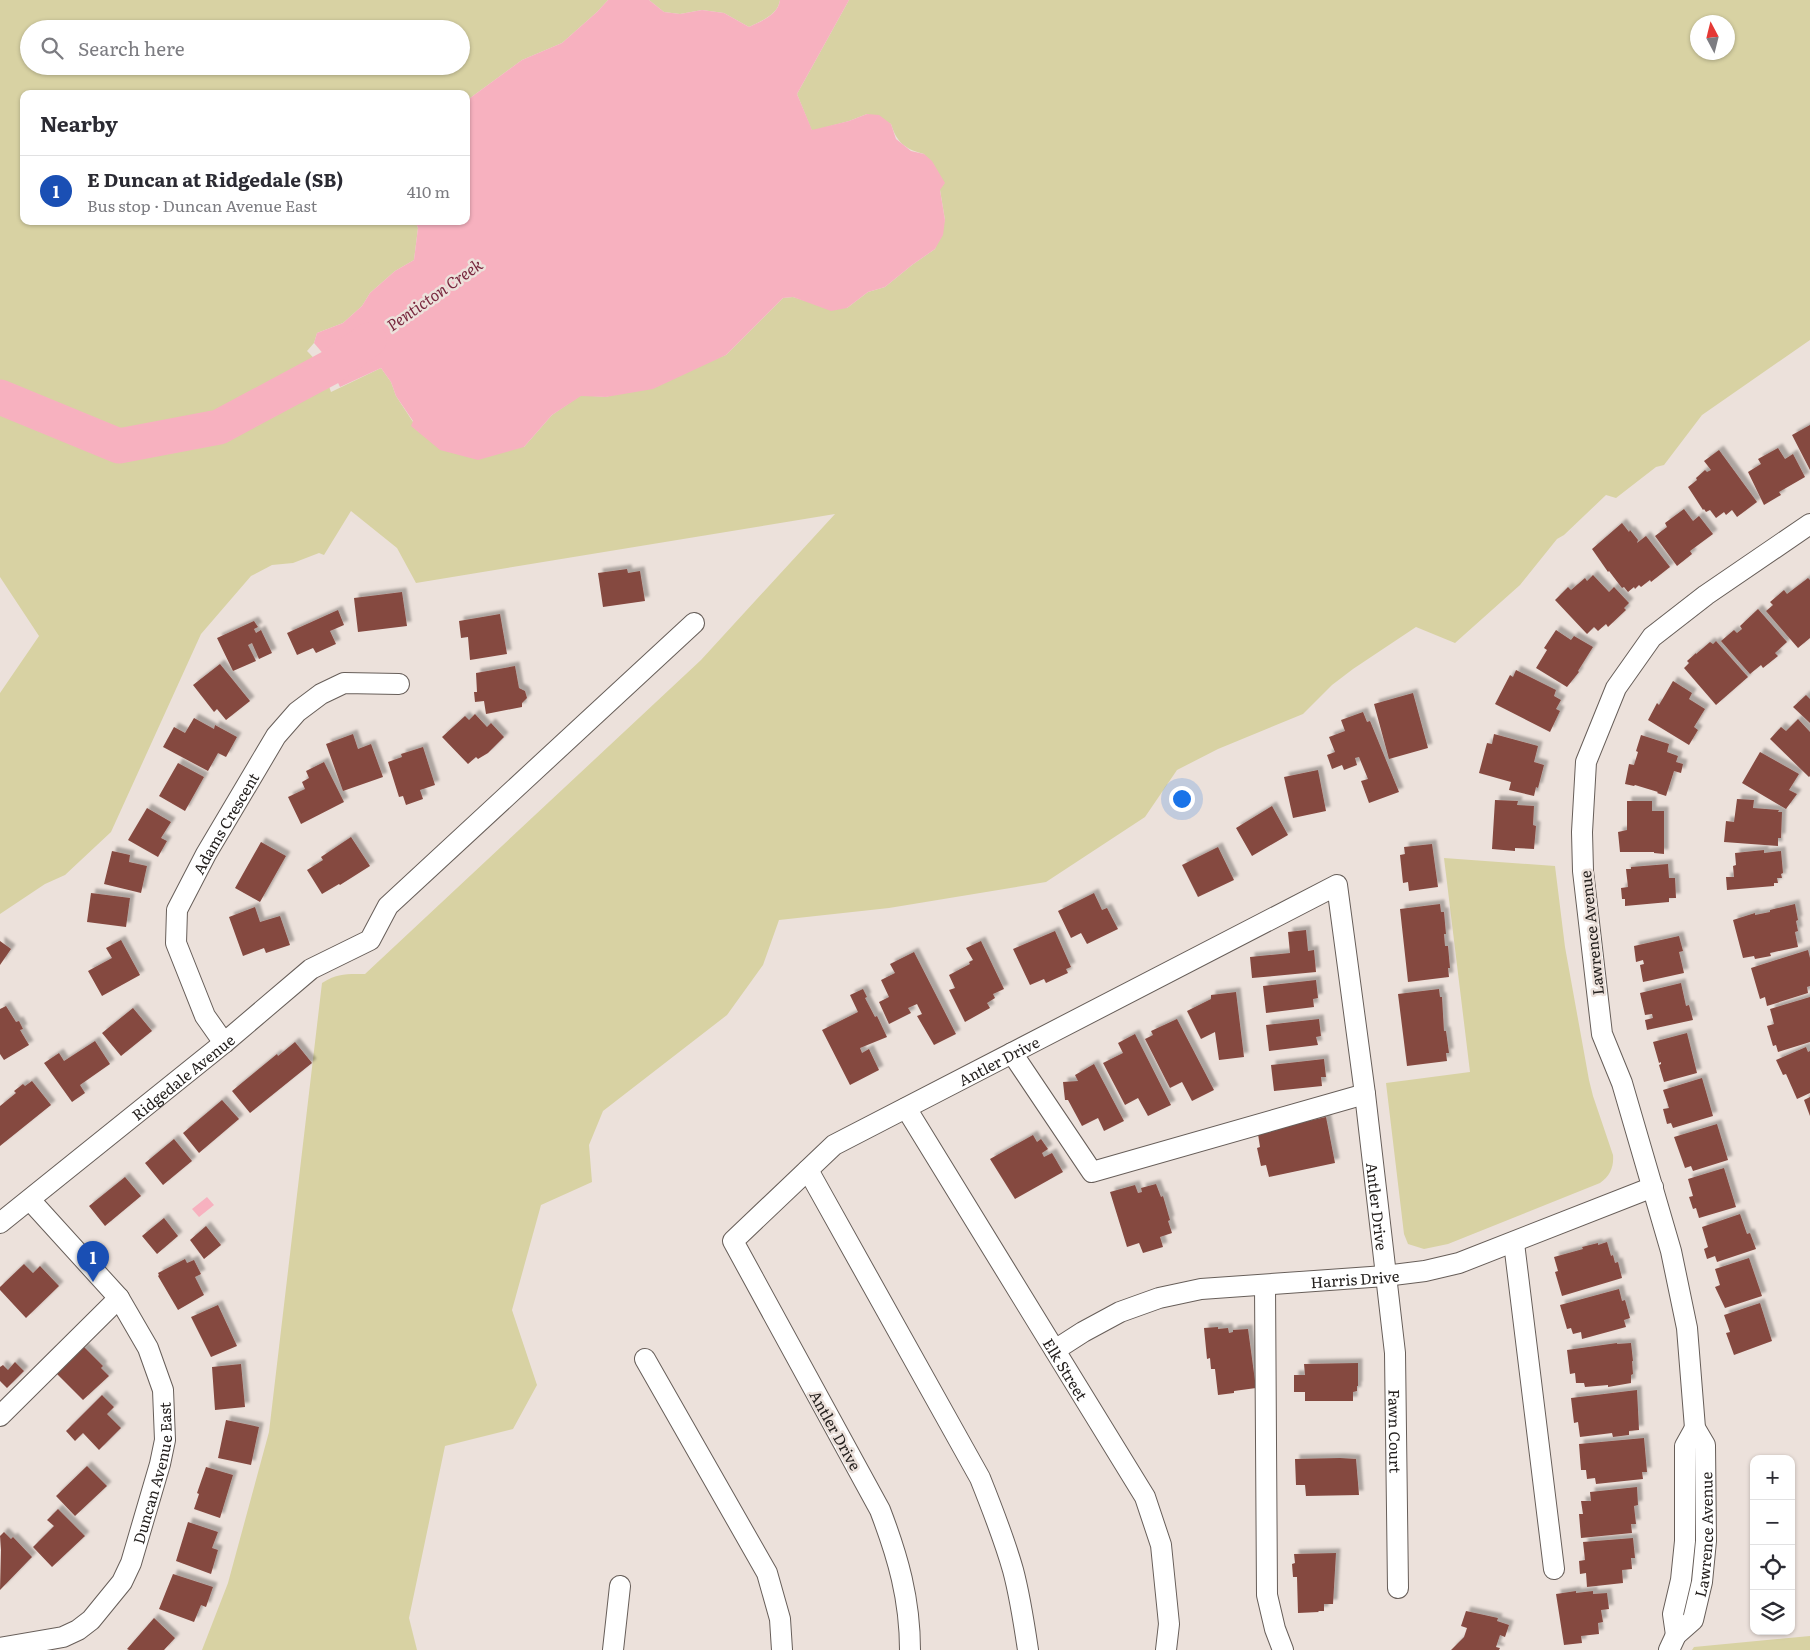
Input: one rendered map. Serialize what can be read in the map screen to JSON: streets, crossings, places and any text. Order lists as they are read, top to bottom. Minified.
{"streets":{"street":["Adams Crescent","Lawrence Avenue","Antler Drive","Ridgedale Avenue","Harris Drive","Elk Street","Fawn Court","Duncan Avenue East"]},"crossings":[["Adams Crescent","Ridgedale Avenue"],["Lawrence Avenue","Harris Drive"],["Antler Drive","Harris Drive"],["Antler Drive","Elk Street"],["Antler Drive","Fawn Court"],["Ridgedale Avenue","Duncan Avenue East"],["Harris Drive","Elk Street"],["Harris Drive","Fawn Court"]],"water":["Penticton Creek"],"north":"top","page":{"search":"Search here","heading":"Nearby","list":[{"mark":"1","name":"E Duncan at Ridgedale (SB)","note":"Bus stop · Duncan Avenue East","value":"410 m"}],"pins":"1","map_buttons":["+","−"]}}
